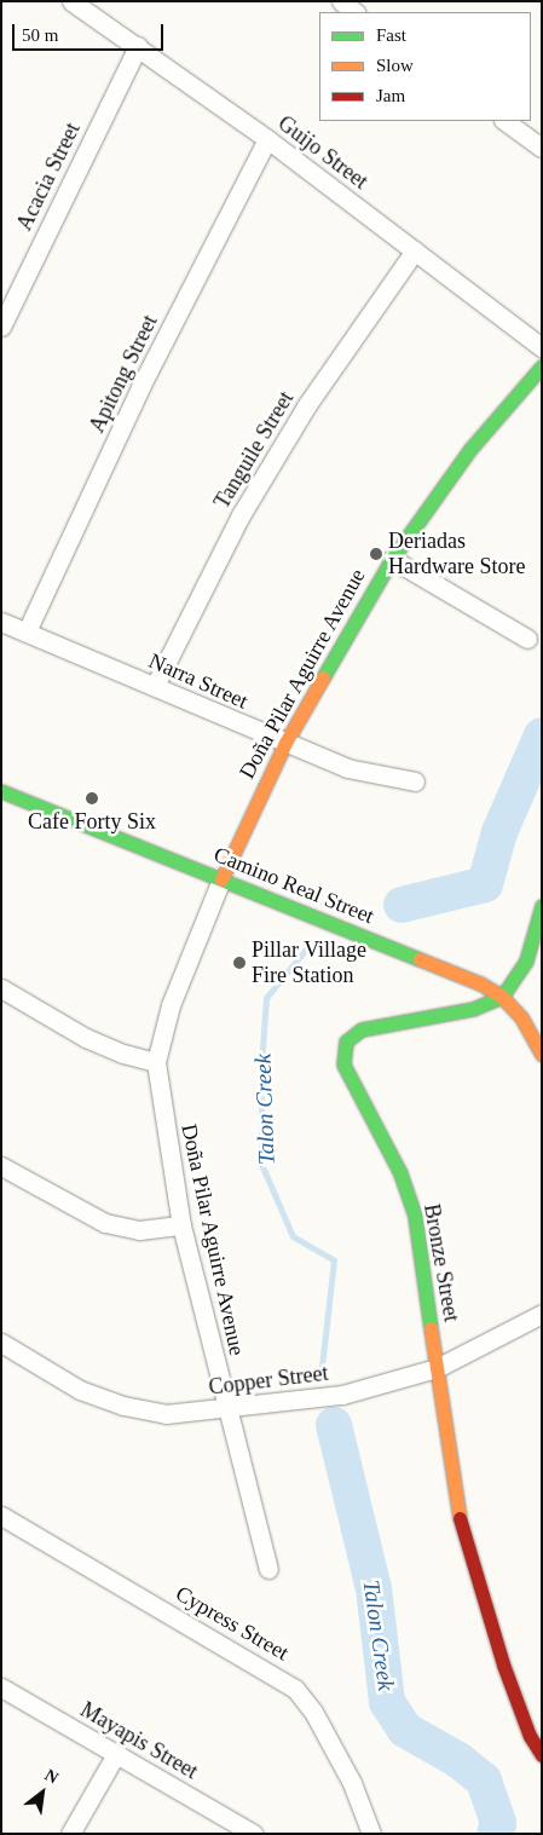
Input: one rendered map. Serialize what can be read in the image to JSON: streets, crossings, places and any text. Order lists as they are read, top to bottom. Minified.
{"streets":{"street":["Guijo Street","Acacia Street","Apitong Street","Tanguile Street","Doña Pilar Aguirre Avenue","Narra Street","Camino Real Street","Bronze Street","Copper Street","Cypress Street","Mayapis Street"]},"crossings":[["Guijo Street","Acacia Street"],["Guijo Street","Apitong Street"],["Guijo Street","Tanguile Street"],["Apitong Street","Narra Street"],["Tanguile Street","Narra Street"],["Doña Pilar Aguirre Avenue","Narra Street"],["Doña Pilar Aguirre Avenue","Camino Real Street"],["Doña Pilar Aguirre Avenue","Copper Street"],["Camino Real Street","Bronze Street"],["Bronze Street","Copper Street"]],"water":["Talon Creek"],"places":["Deriadas Hardware Store","Cafe Forty Six","Pillar Village Fire Station"],"legend":["Fast","Slow","Jam"],"scale_bar":"50 m","north":"top right"}
